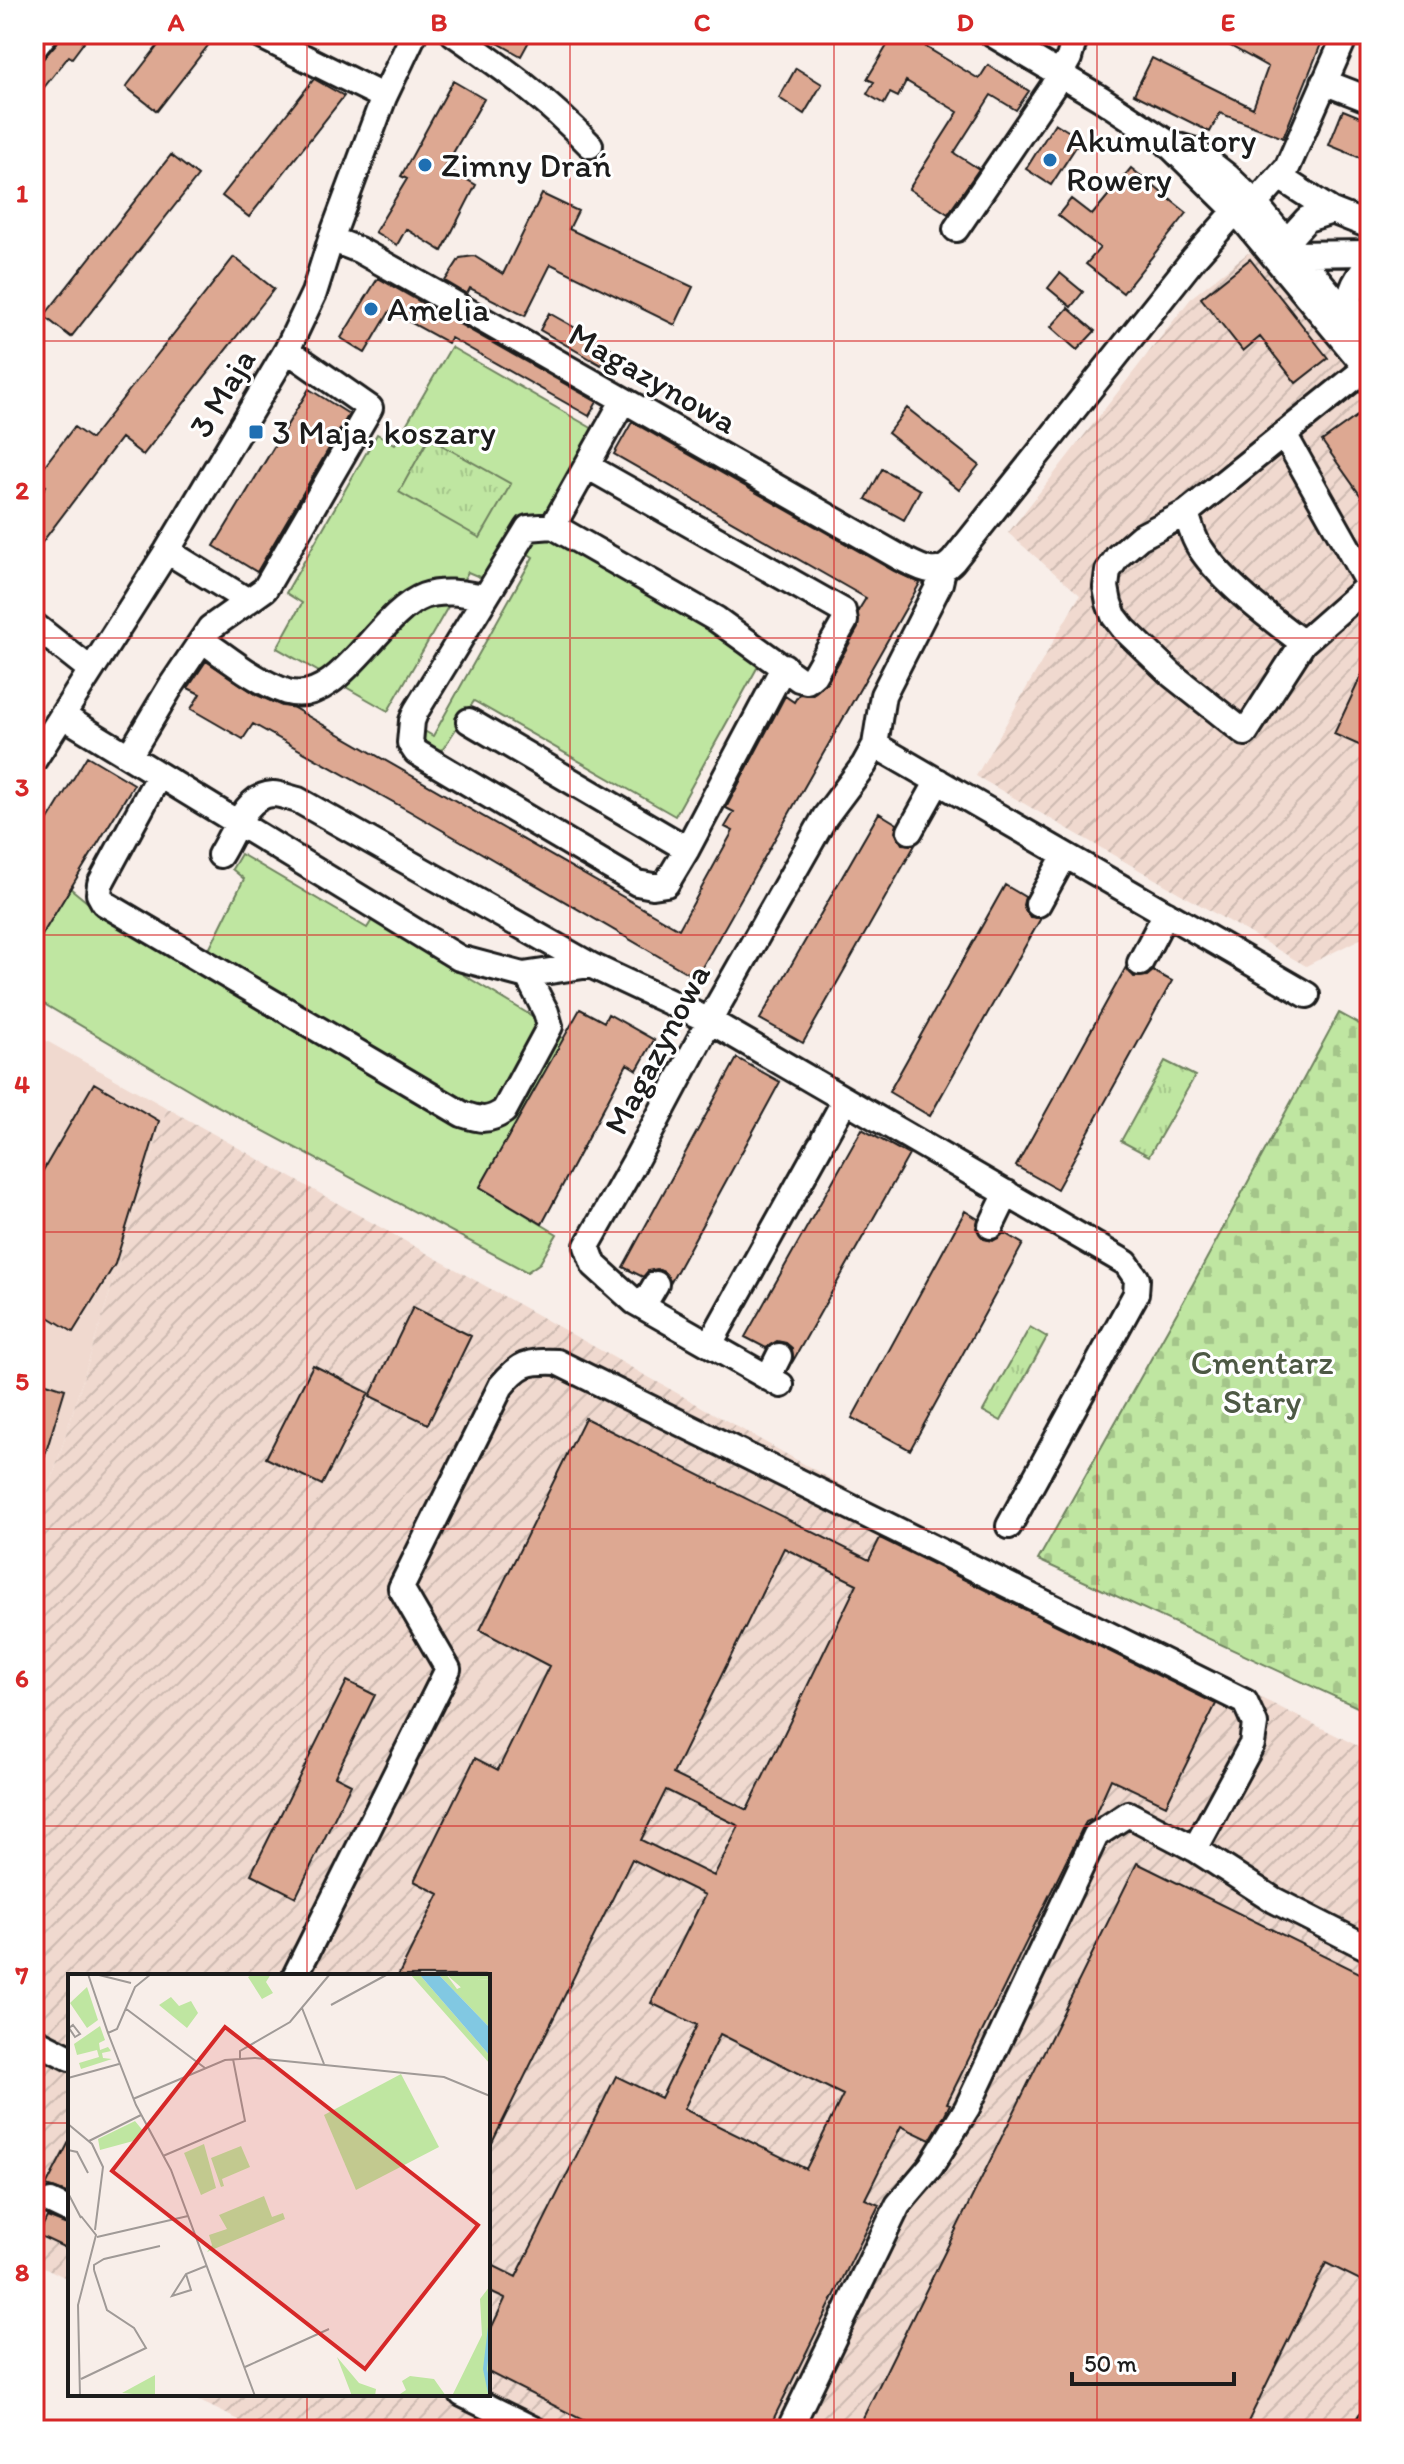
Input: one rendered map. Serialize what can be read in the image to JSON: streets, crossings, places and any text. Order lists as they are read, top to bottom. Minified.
{"streets":{"street":["Magazynowa","3 Maja"]},"crossings":[["Magazynowa","3 Maja"]],"parks":["Cmentarz Stary"],"places":{"other":["Akumulatory Rowery","Zimny Drań","Amelia"],"transit":["3 Maja, koszary"]},"scale_bar":"50 m","grid":{"columns":["A","B","C","D","E"],"rows":["1","2","3","4","5","6","7","8"]}}
